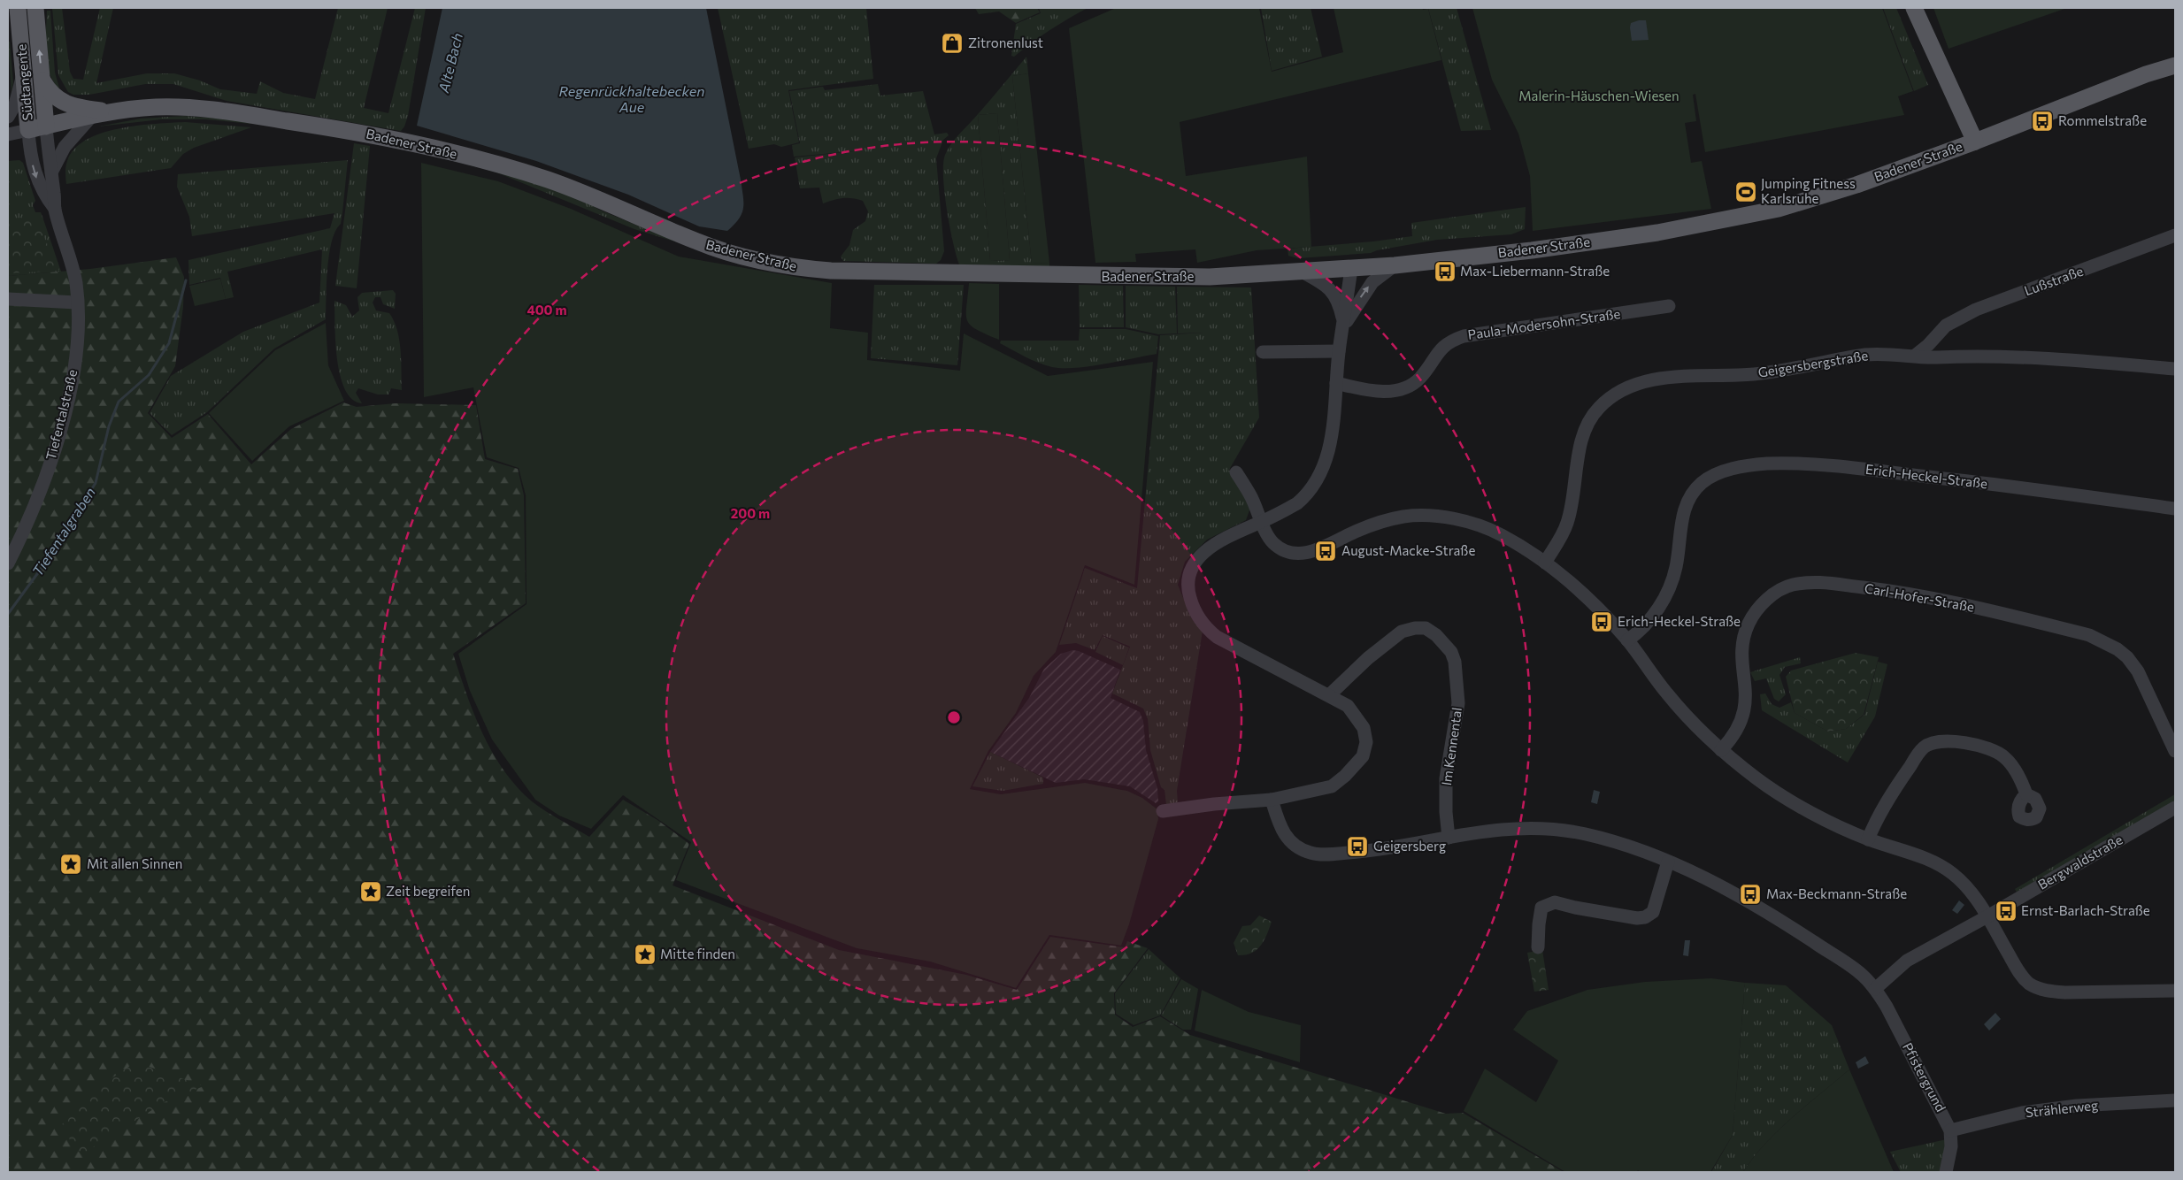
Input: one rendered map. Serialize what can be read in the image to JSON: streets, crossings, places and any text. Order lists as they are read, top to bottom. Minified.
{"streets":{"main road":["Südtangente","Badener Straße"],"street":["Lußstraße","Paula-Modersohn-Straße","Geigersbergstraße","Tiefentalstraße","Erich-Heckel-Straße","Carl-Hofer-Straße","Im Kennental","Bergwaldstraße","Pfistergrund","Strählerweg"]},"crossings":[["Südtangente","Badener Straße"],["Südtangente","Tiefentalstraße"],["Badener Straße","Tiefentalstraße"],["Lußstraße","Geigersbergstraße"],["Bergwaldstraße","Pfistergrund"],["Pfistergrund","Strählerweg"]],"water":["Alte Bach","Regenrückhaltebecken Aue","Tiefentalgraben"],"parks":["Malerin-Häuschen-Wiesen"],"places":{"shop":["Zitronenlust"],"bus stop":["Rommelstraße","Max-Liebermann-Straße","August-Macke-Straße","Erich-Heckel-Straße","Geigersberg","Max-Beckmann-Straße","Ernst-Barlach-Straße"],"sports":["Jumping Fitness Karlsruhe"],"place":["Mit allen Sinnen","Zeit begreifen","Mitte finden"]},"rings":["400 m","200 m"]}
